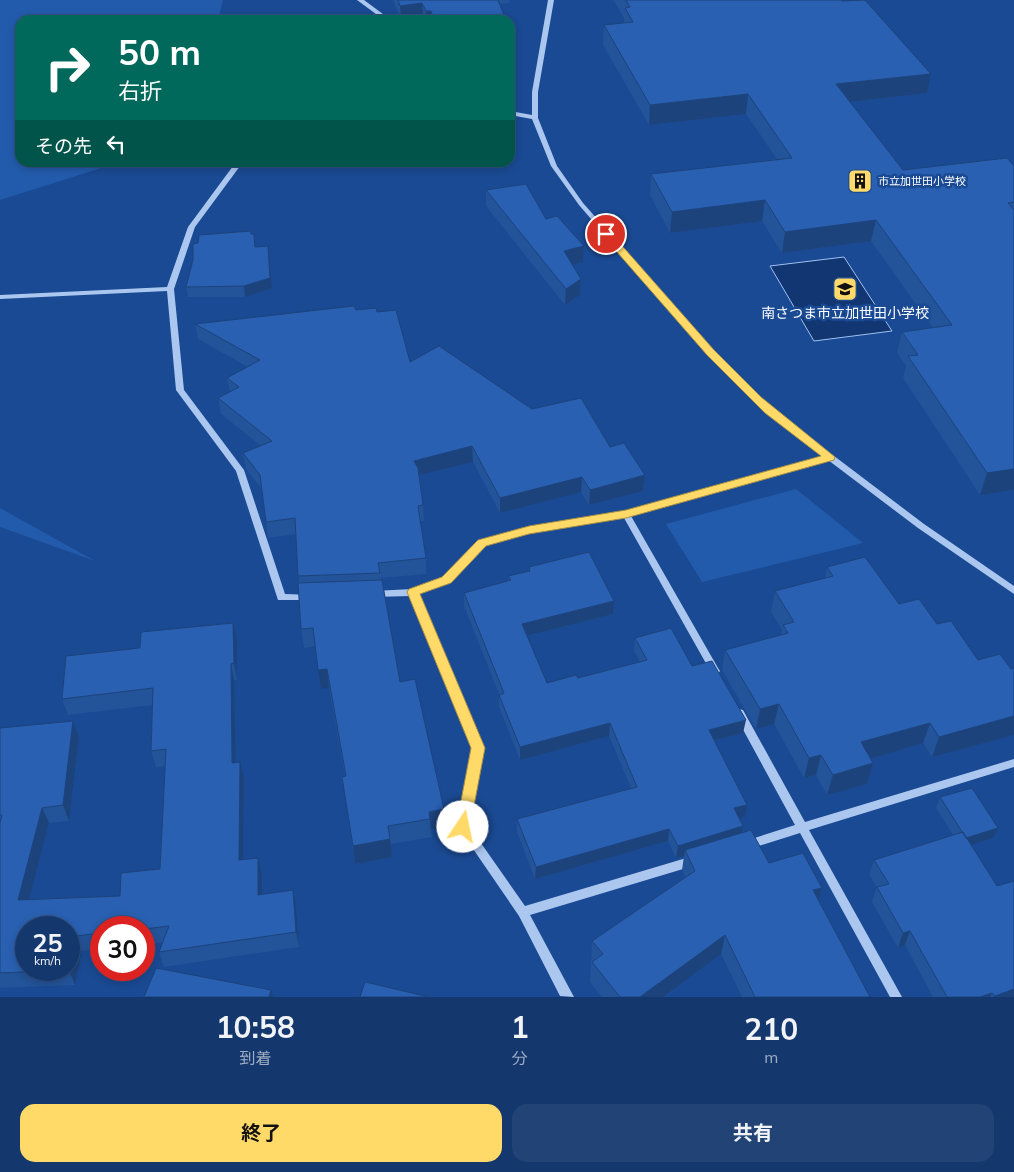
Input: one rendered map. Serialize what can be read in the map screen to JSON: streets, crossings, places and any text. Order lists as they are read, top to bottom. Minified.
{"places":{"building":["市立加世田小学校"],"school or university":["南さつま市立加世田小学校"]},"page":{"turn":["50 m","右折"],"then":"その先","speed":"25 km/h","limit":"30","eta":["10:58","到着","1","分","210","m"],"buttons":["終了","共有"]}}
